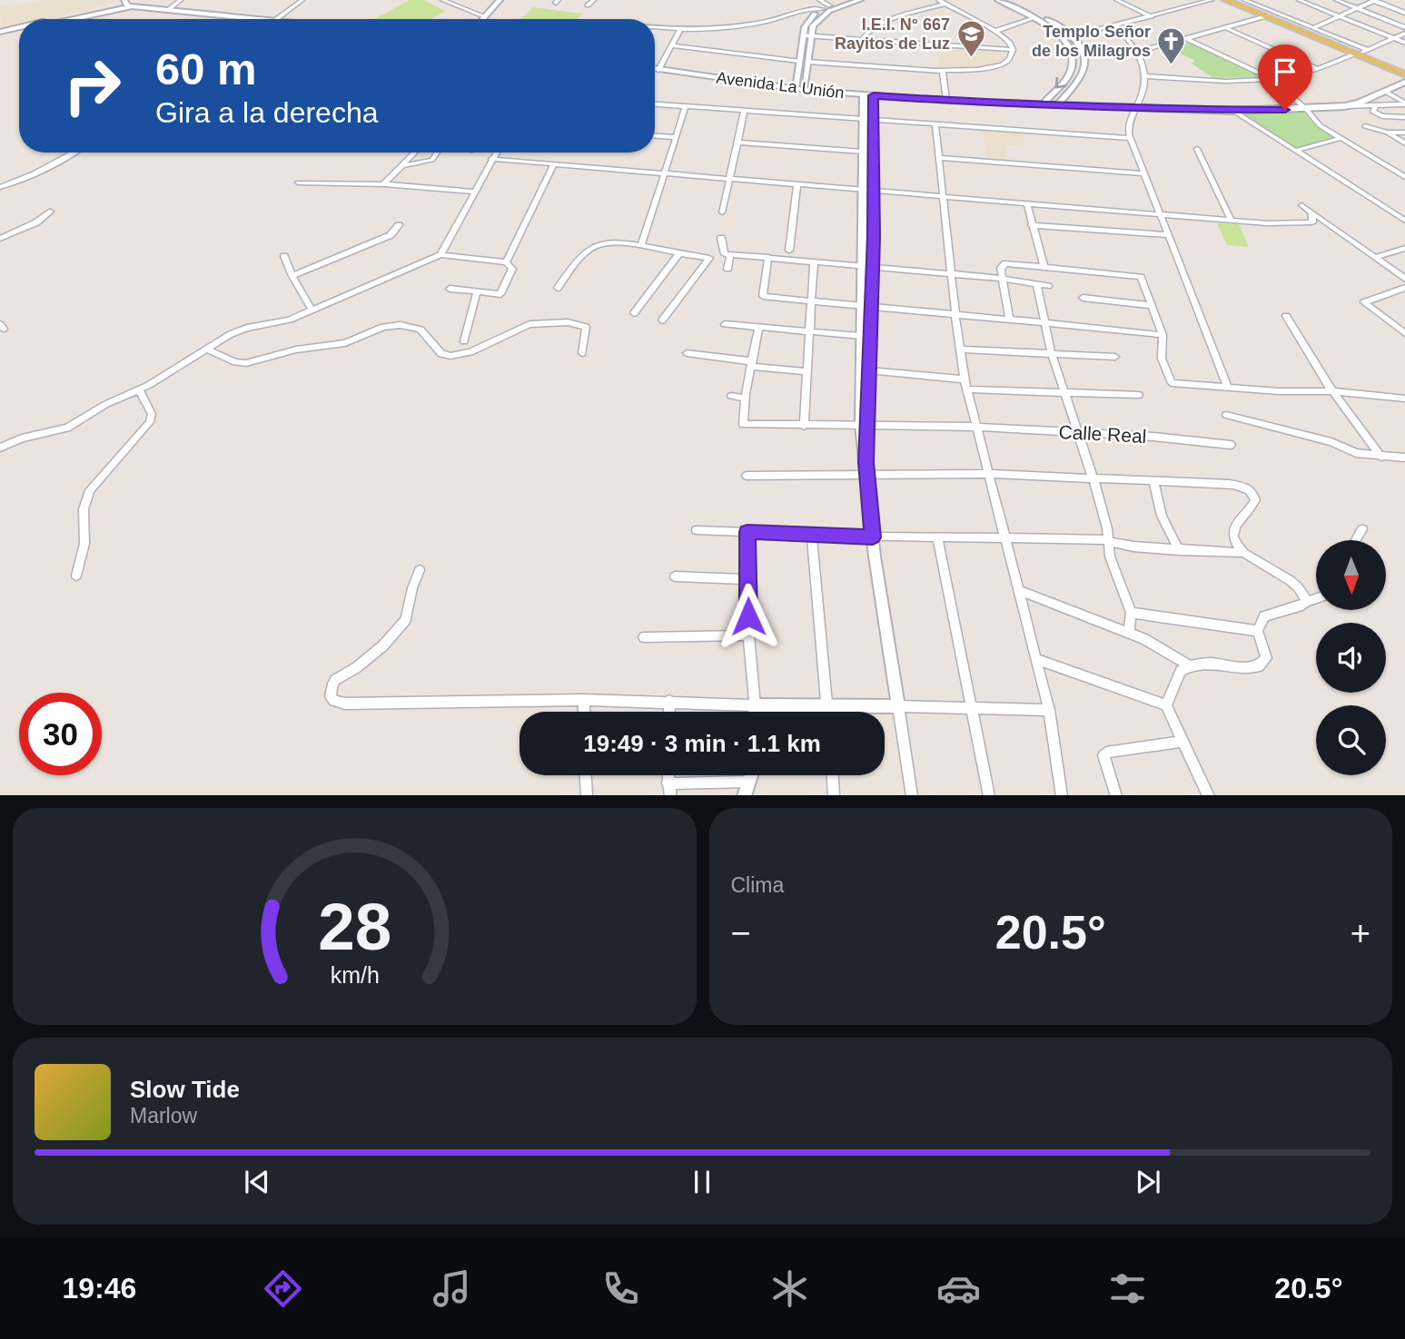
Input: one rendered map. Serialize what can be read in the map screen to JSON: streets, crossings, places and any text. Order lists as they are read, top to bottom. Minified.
{"streets":{"main road":["Avenida La Unión"],"street":["Calle Real"]},"places":{"school or university":["I.E.I. N° 667 Rayitos de Luz"],"church":["Templo Señor de los Milagros"]},"north":"bottom","page":{"turn":["60 m","Gira a la derecha"],"limit":"30","trip":"19:49 · 3 min · 1.1 km","tile":"Clima","heat":["−","20.5°","+"],"song":["Slow Tide","Marlow"],"tabs":["19:46","20.5°"],"gauge":["28","km/h"]}}
